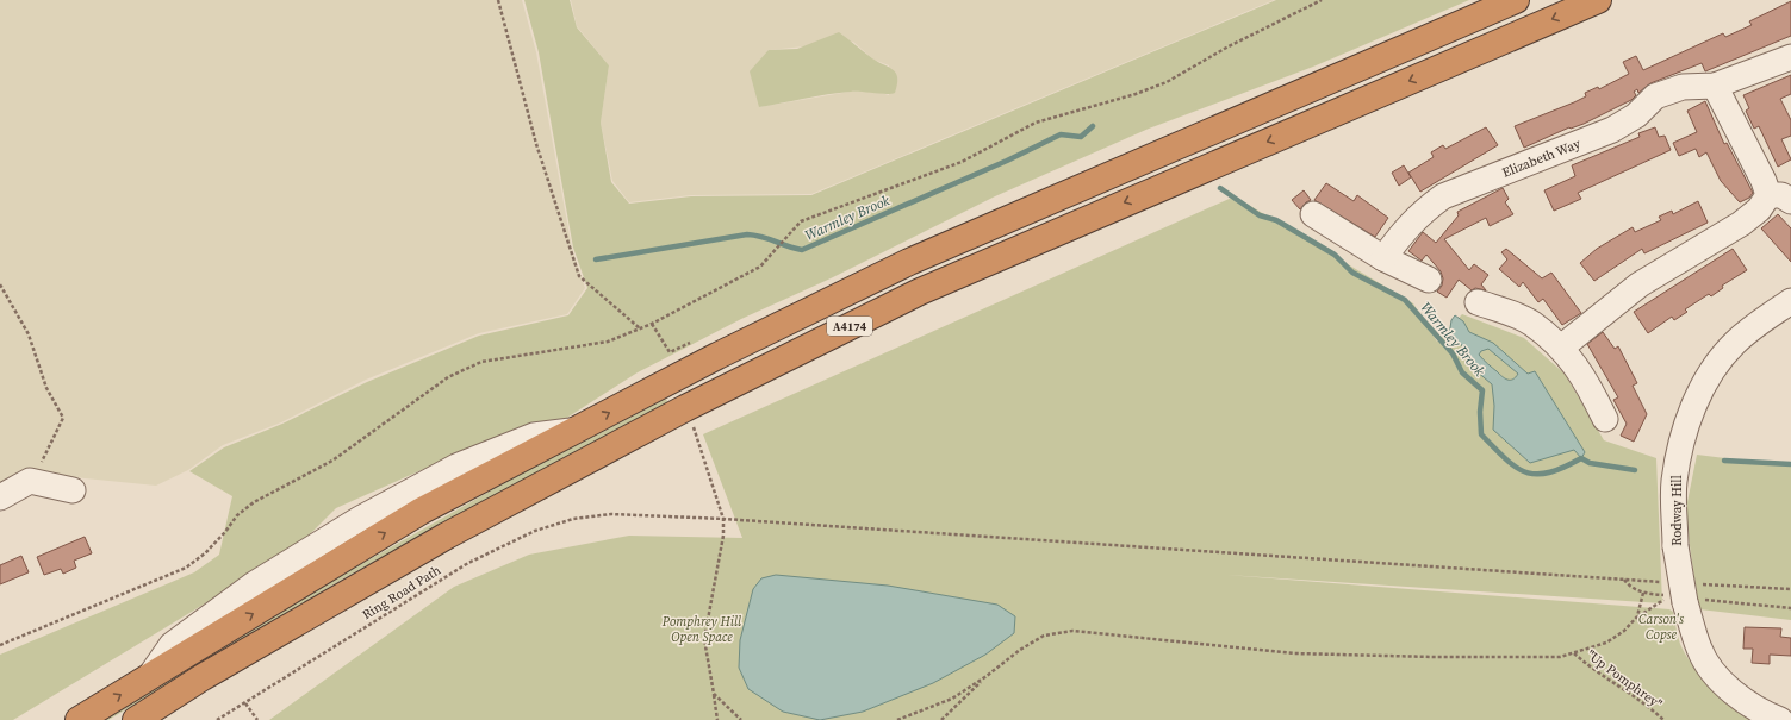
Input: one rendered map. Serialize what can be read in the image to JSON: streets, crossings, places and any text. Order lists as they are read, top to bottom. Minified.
{"streets":{"highway":["A4174"],"street":["Elizabeth Way","Rodway Hill"],"path":["Ring Road Path","\"Up Pomphrey\""]},"water":["Warmley Brook"],"parks":["Carson's Copse","Pomphrey Hill Open Space"]}
